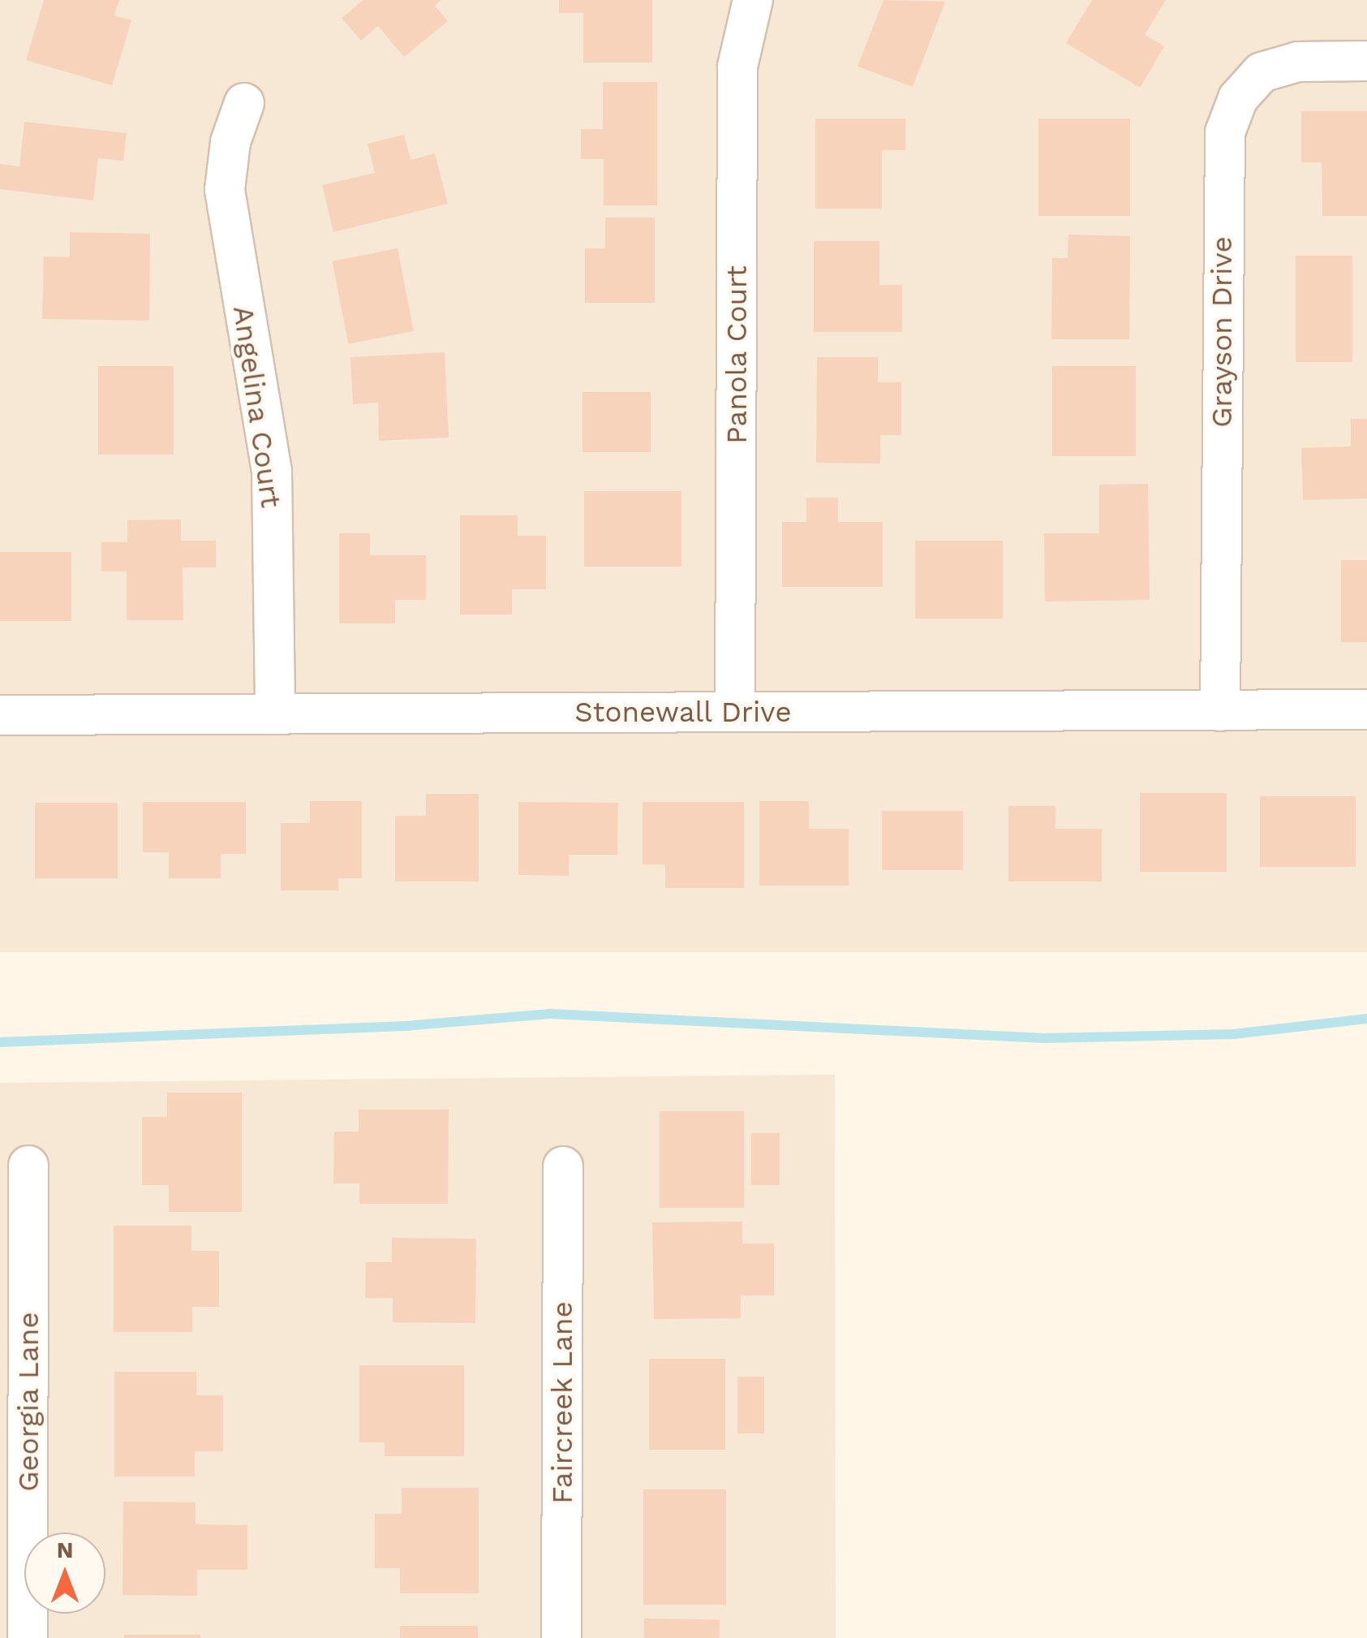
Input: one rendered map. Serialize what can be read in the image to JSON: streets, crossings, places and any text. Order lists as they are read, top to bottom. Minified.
{"streets":{"street":["Grayson Drive","Panola Court","Angelina Court","Stonewall Drive","Georgia Lane","Faircreek Lane"]},"crossings":[["Grayson Drive","Stonewall Drive"],["Panola Court","Stonewall Drive"],["Angelina Court","Stonewall Drive"]],"north":"top"}
